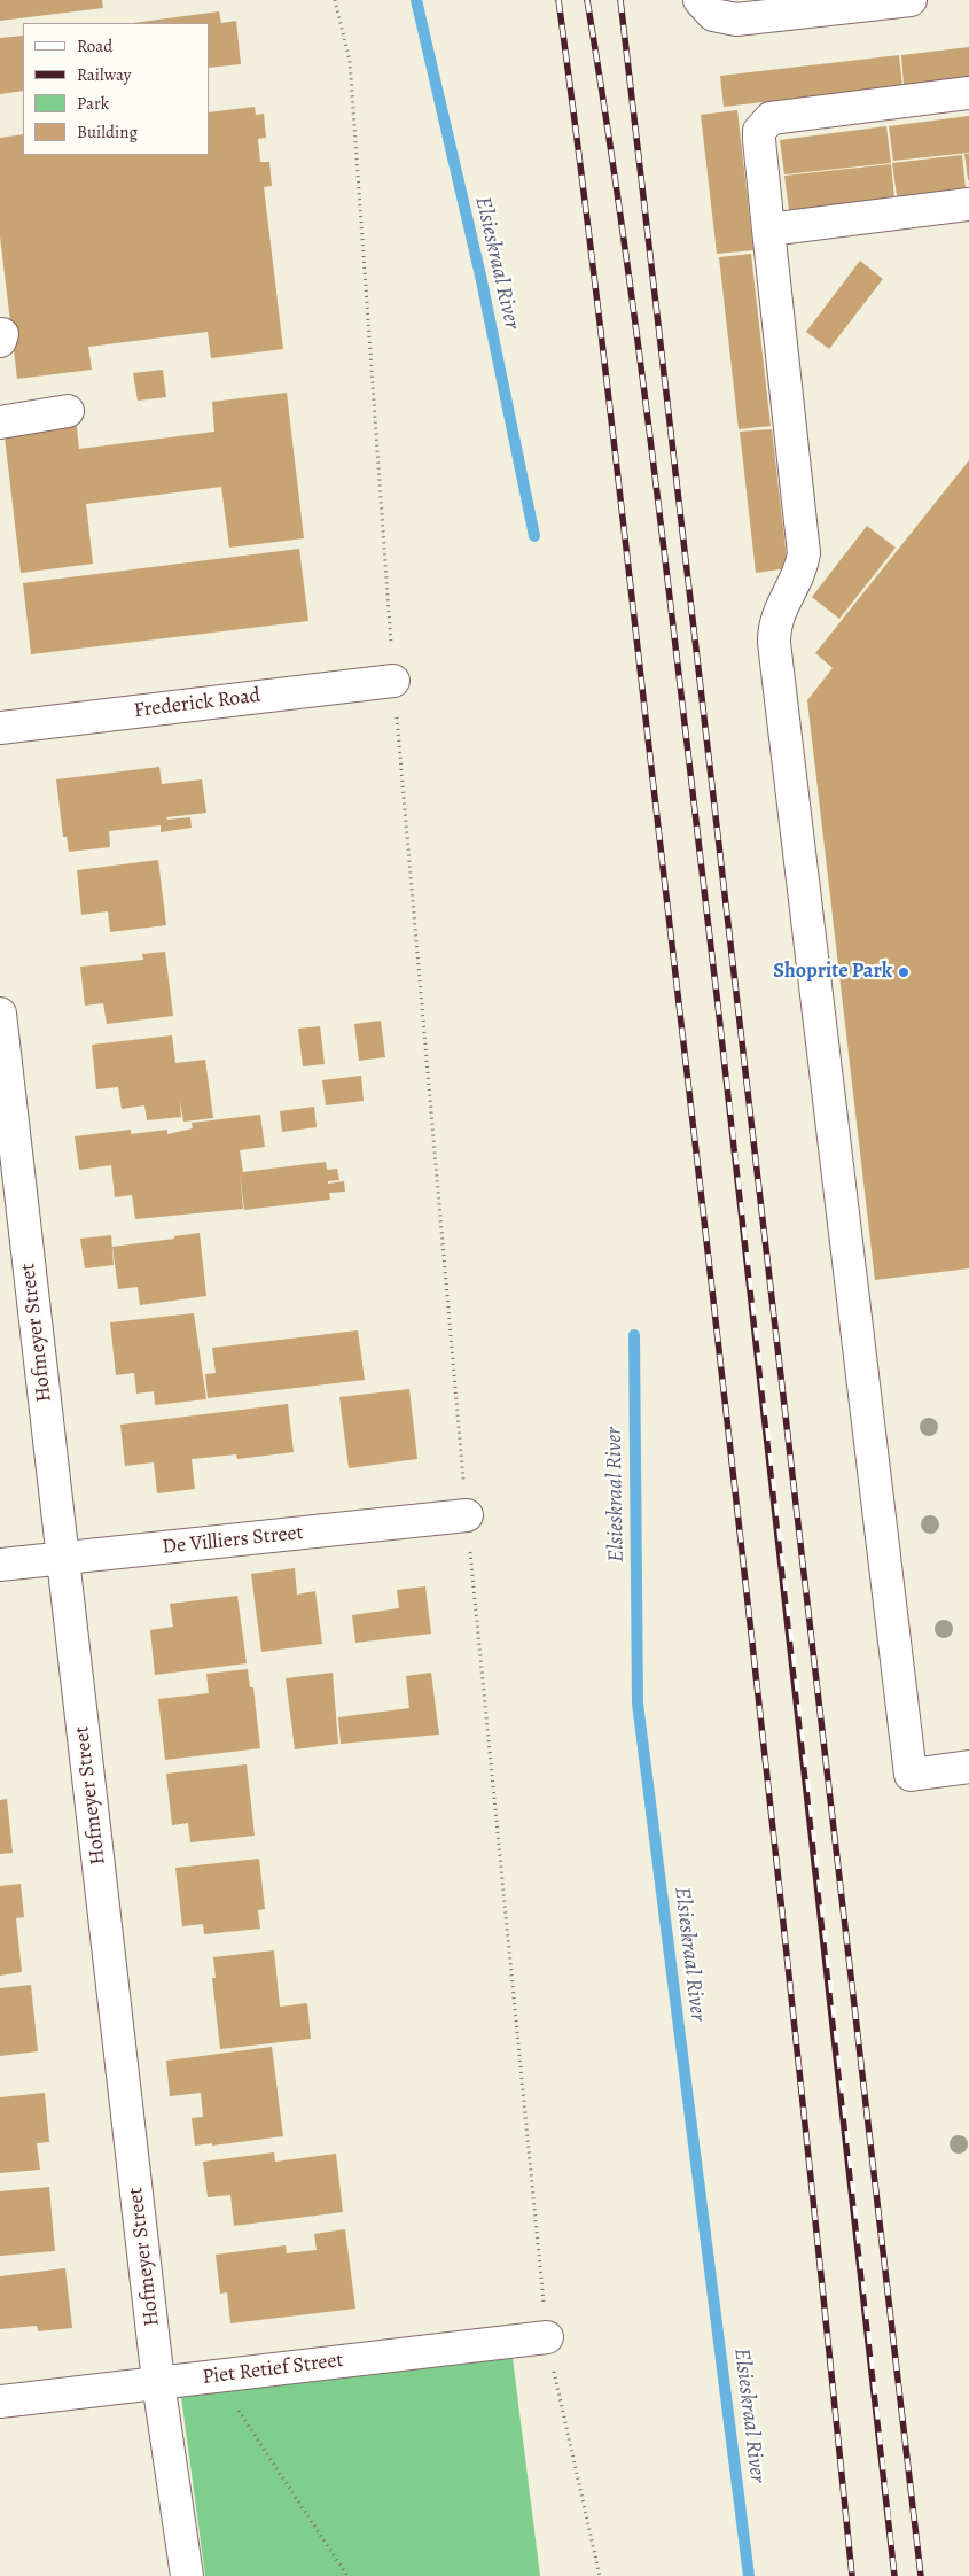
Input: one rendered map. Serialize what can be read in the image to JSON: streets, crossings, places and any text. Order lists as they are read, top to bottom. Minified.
{"streets":{"street":["Frederick Road","Hofmeyer Street","De Villiers Street","Piet Retief Street"]},"crossings":[["Hofmeyer Street","De Villiers Street"],["Hofmeyer Street","Piet Retief Street"]],"water":["Elsieskraal River"],"places":["Shoprite Park"],"legend":["Road","Railway","Park","Building"]}
